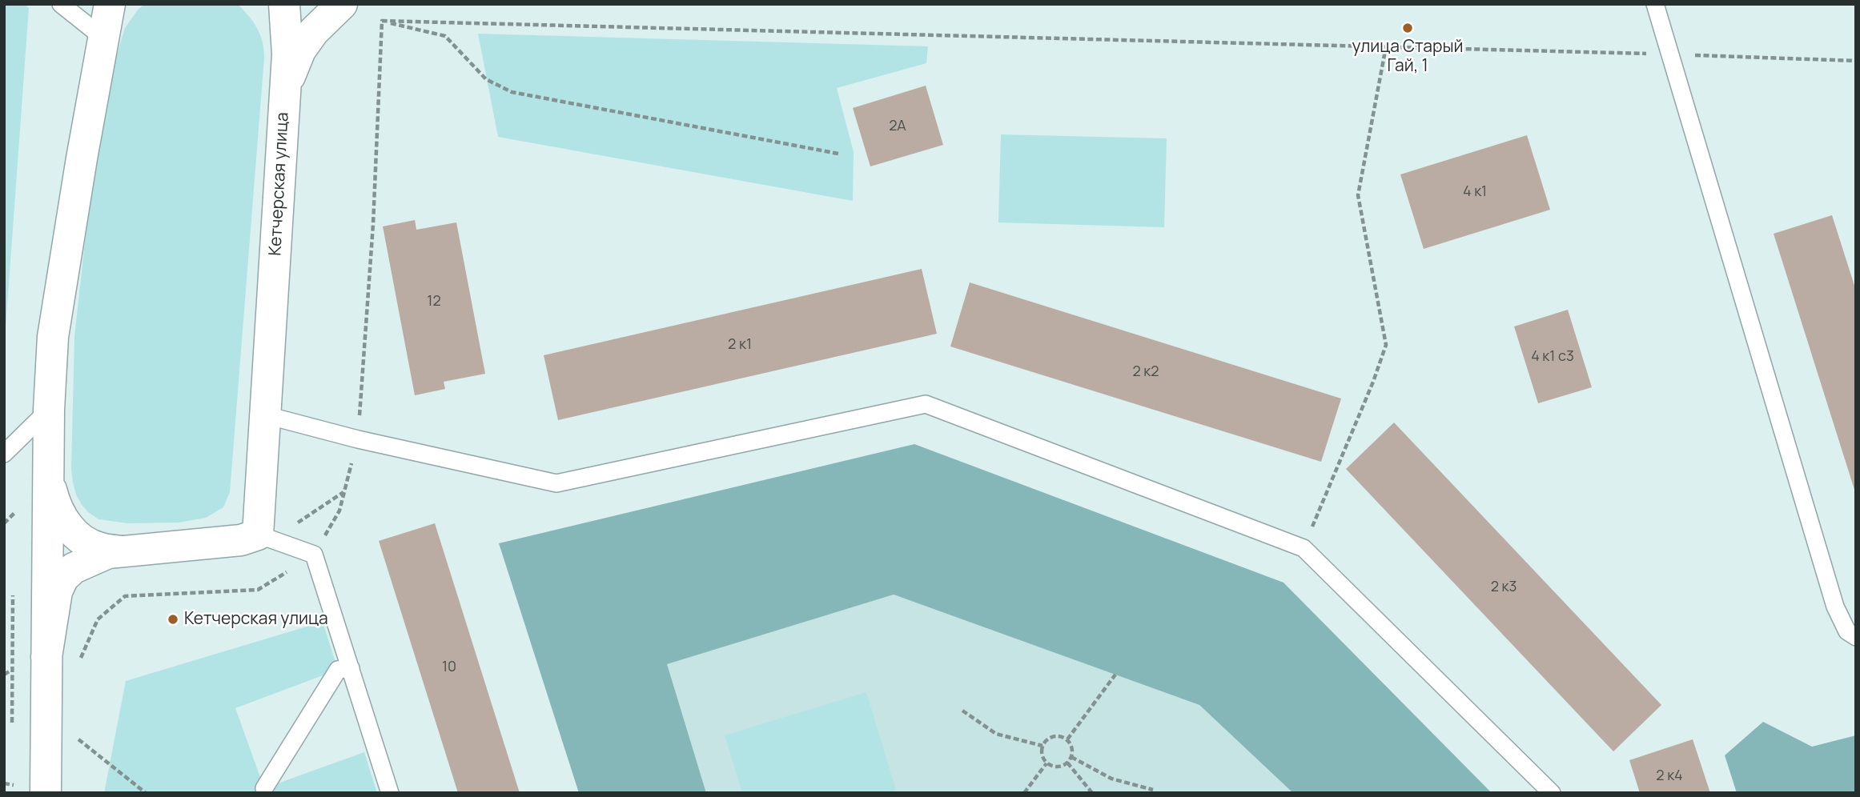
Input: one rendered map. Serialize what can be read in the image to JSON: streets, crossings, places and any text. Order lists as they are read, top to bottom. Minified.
{"streets":{"main road":["Кетчерская улица"]},"places":["улица Старый Гай, 1","Кетчерская улица"],"house_numbers":["2А","4 к1","12","2 к1","4 к1 с3","2 к2","2 к3","10","2 к4"]}
